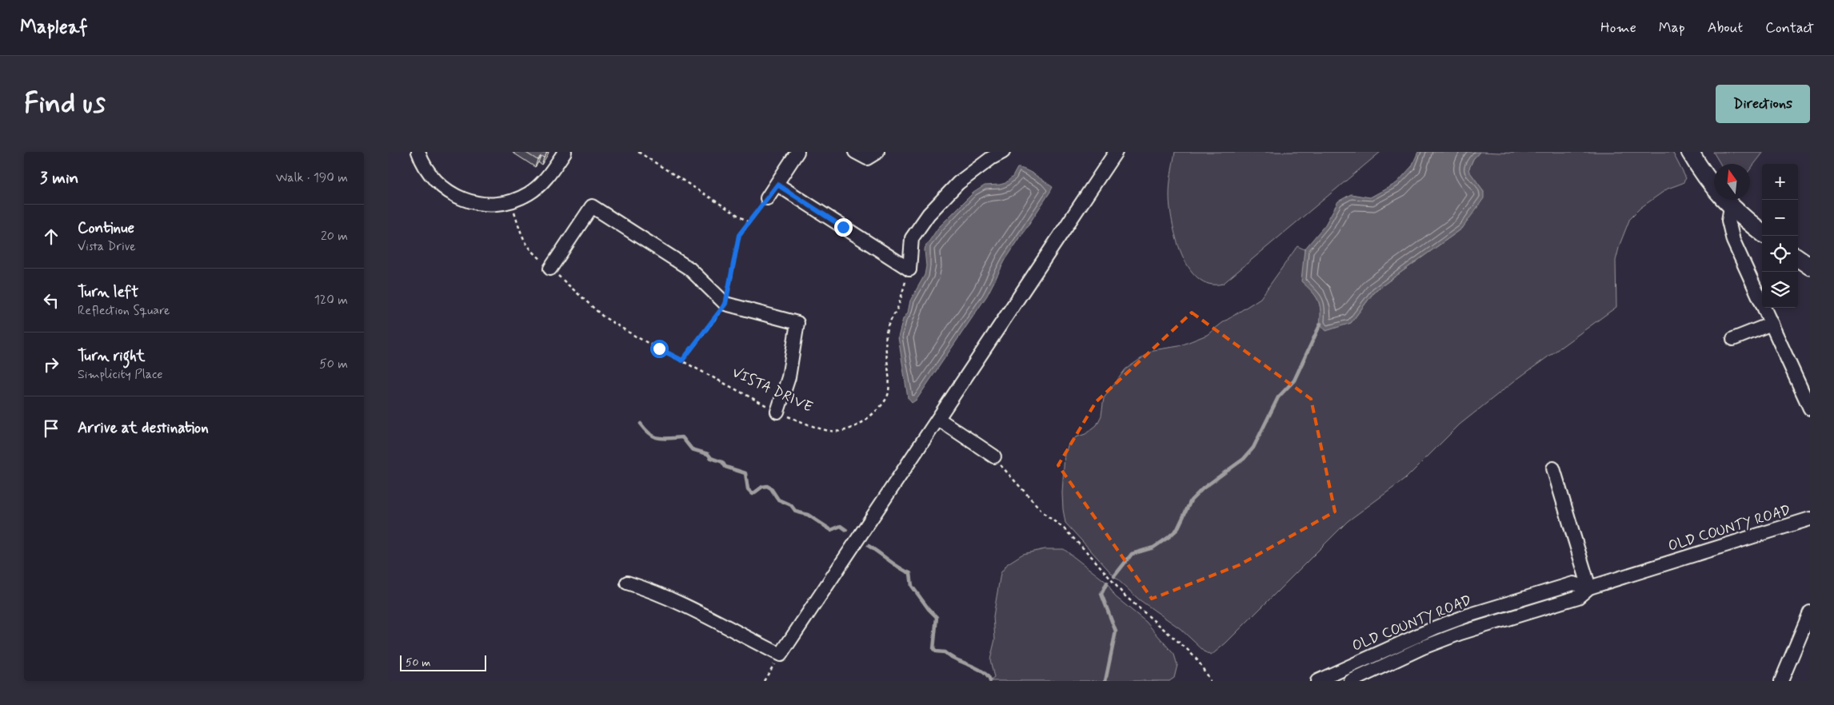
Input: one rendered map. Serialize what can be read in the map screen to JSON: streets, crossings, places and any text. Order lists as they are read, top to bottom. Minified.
{"streets":{"street":["OLD COUNTY ROAD"],"path":["VISTA DRIVE"]},"scale_bar":"50 m","north":"top","page":{"header":"Mapleaf","nav":["Home","Map","About","Contact"],"buttons":"Directions","title":"Find us","heading":["3 min","Walk · 190 m"],"map_buttons":["+","−"],"list":[["Continue","Vista Drive","20 m"],["Turn left","Reflection Square","120 m"],["Turn right","Simplicity Place","50 m"],"Arrive at destination"],"scale":"50 m"}}
